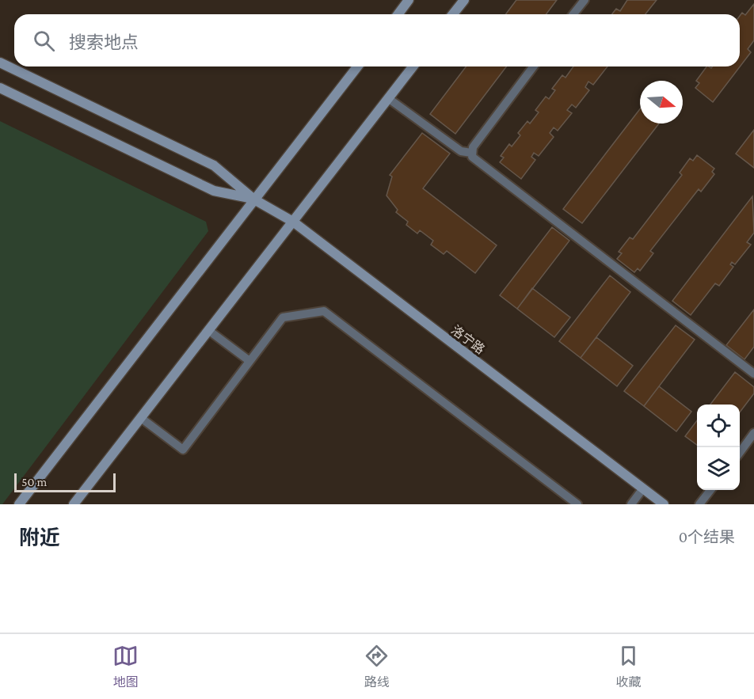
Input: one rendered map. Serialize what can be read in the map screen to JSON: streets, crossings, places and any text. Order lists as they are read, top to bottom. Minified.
{"streets":{"main road":["洛宁路"]},"scale_bar":"50 m","north":"right","page":{"search":"搜索地点","scale":"50 m","heading":["附近","0个结果"],"nav":["地图","路线","收藏"]}}
